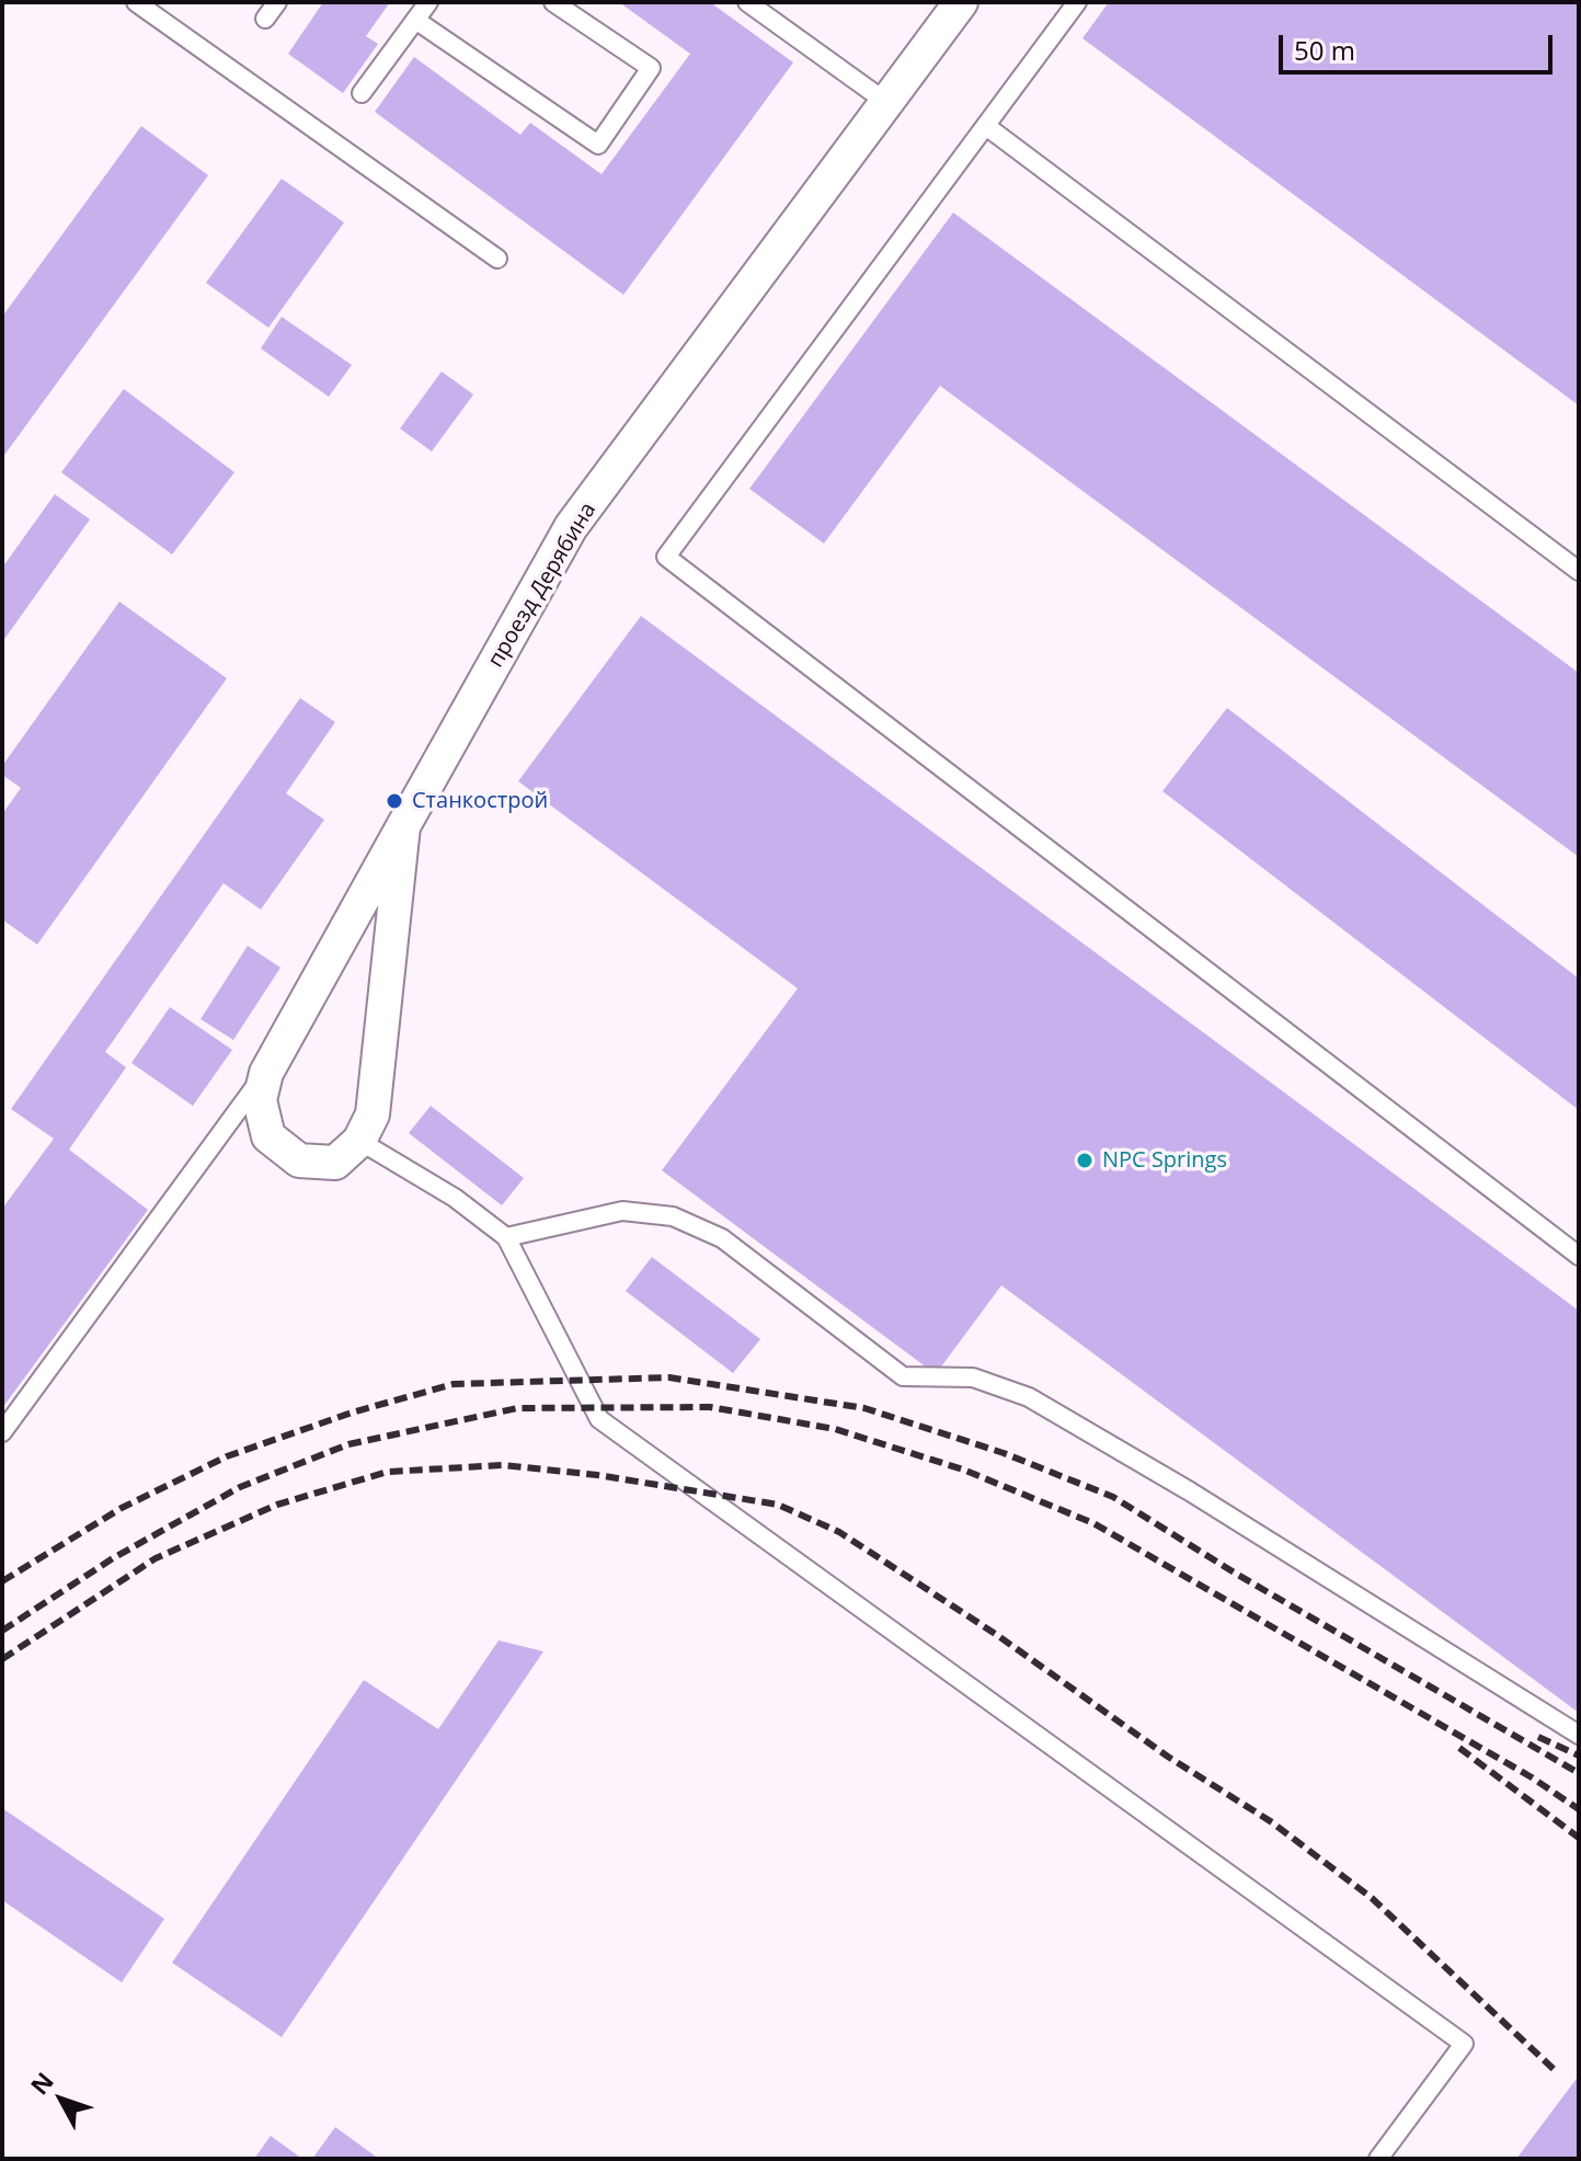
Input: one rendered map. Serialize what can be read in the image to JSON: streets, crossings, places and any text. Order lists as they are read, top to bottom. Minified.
{"streets":{"street":["проезд Дерябина"]},"places":["Станкострой","NPC Springs"],"scale_bar":"50 m","north":"top left"}
